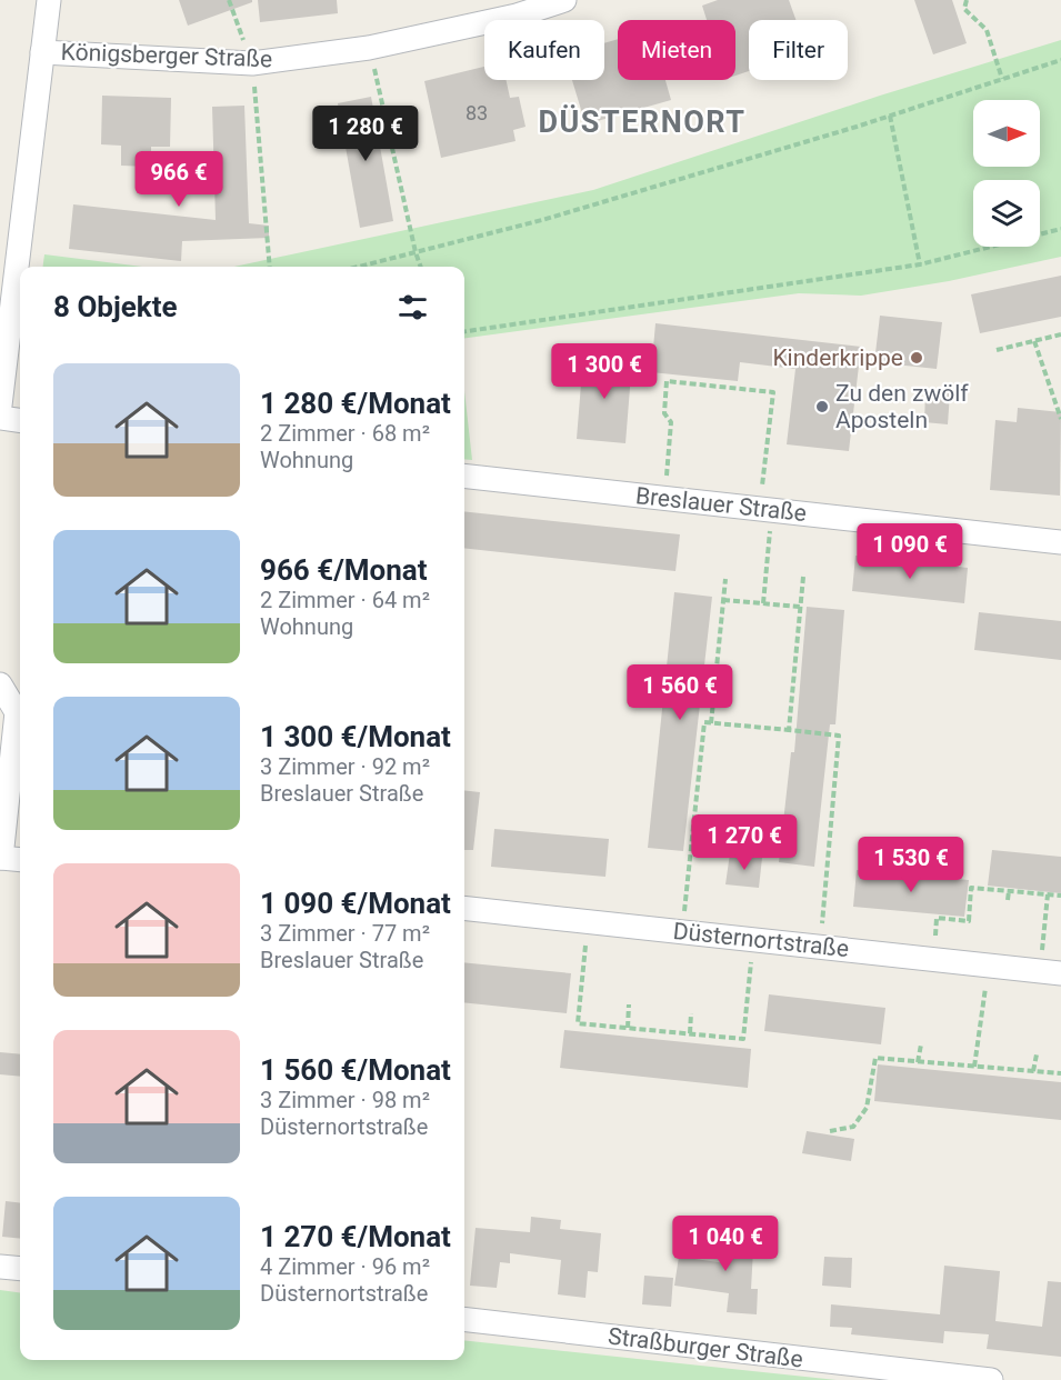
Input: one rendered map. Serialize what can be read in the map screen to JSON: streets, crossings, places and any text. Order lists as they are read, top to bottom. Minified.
{"streets":{"street":["Königsberger Straße","Breslauer Straße","Düsternortstraße","Straßburger Straße"]},"districts":["DÜSTERNORT"],"places":["Kinderkrippe","Zu den zwölf Aposteln"],"house_numbers":["83"],"north":"right","page":{"chip":["Kaufen","Mieten","Filter"],"price":["1 280 €","966 €","1 300 €","1 090 €","1 560 €","1 270 €","1 530 €","1 040 €"],"heading":"8 Objekte","list":[{"name":"1 280 €/Monat","note":"2 Zimmer · 68 m² · Wohnung"},{"name":"966 €/Monat","note":"2 Zimmer · 64 m² · Wohnung"},{"name":"1 300 €/Monat","note":"3 Zimmer · 92 m² · Breslauer Straße"},{"name":"1 090 €/Monat","note":"3 Zimmer · 77 m² · Breslauer Straße"},{"name":"1 560 €/Monat","note":"3 Zimmer · 98 m² · Düsternortstraße"},{"name":"1 270 €/Monat","note":"4 Zimmer · 96 m² · Düsternortstraße"}]}}
